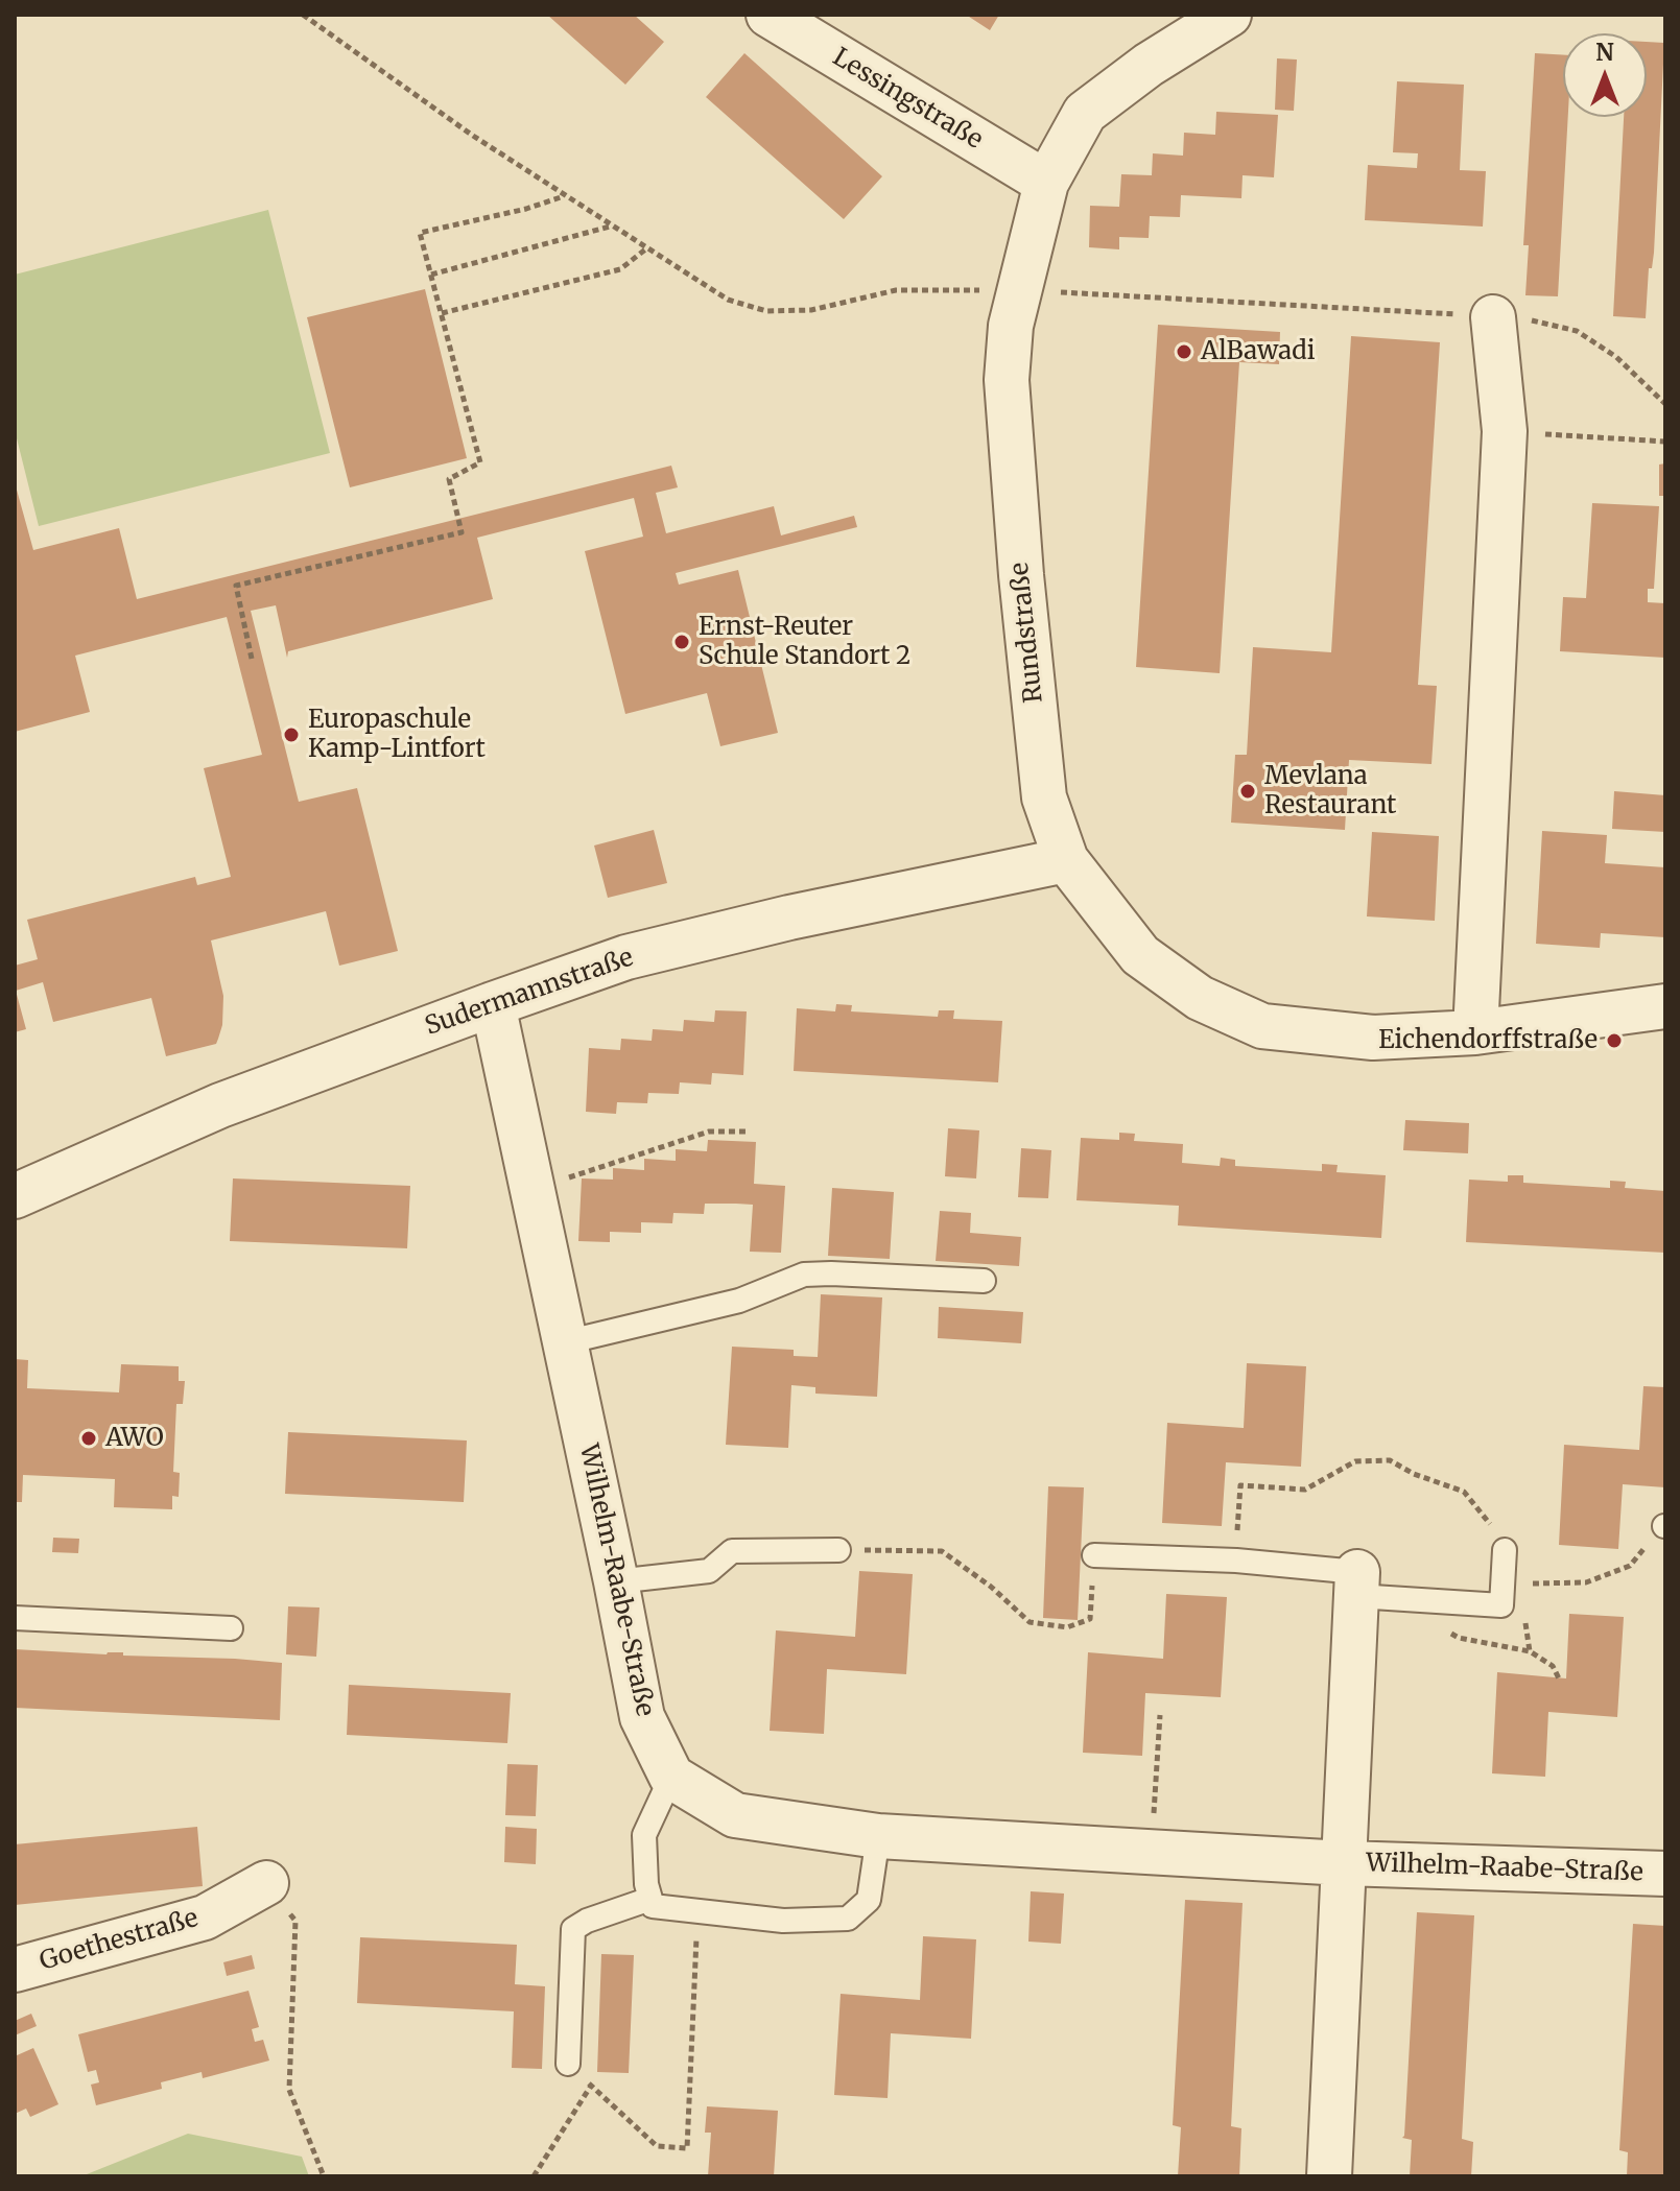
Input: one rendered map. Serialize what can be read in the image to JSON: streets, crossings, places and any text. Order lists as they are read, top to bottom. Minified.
{"streets":{"street":["Lessingstraße","Rundstraße","Sudermannstraße","Wilhelm-Raabe-Straße","Goethestraße"]},"crossings":[["Lessingstraße","Rundstraße"],["Rundstraße","Sudermannstraße"],["Sudermannstraße","Wilhelm-Raabe-Straße"]],"places":["AlBawadi","Ernst-Reuter Schule Standort 2","Europaschule Kamp-Lintfort","Mevlana Restaurant","Eichendorffstraße","AWO"],"north":"top"}
